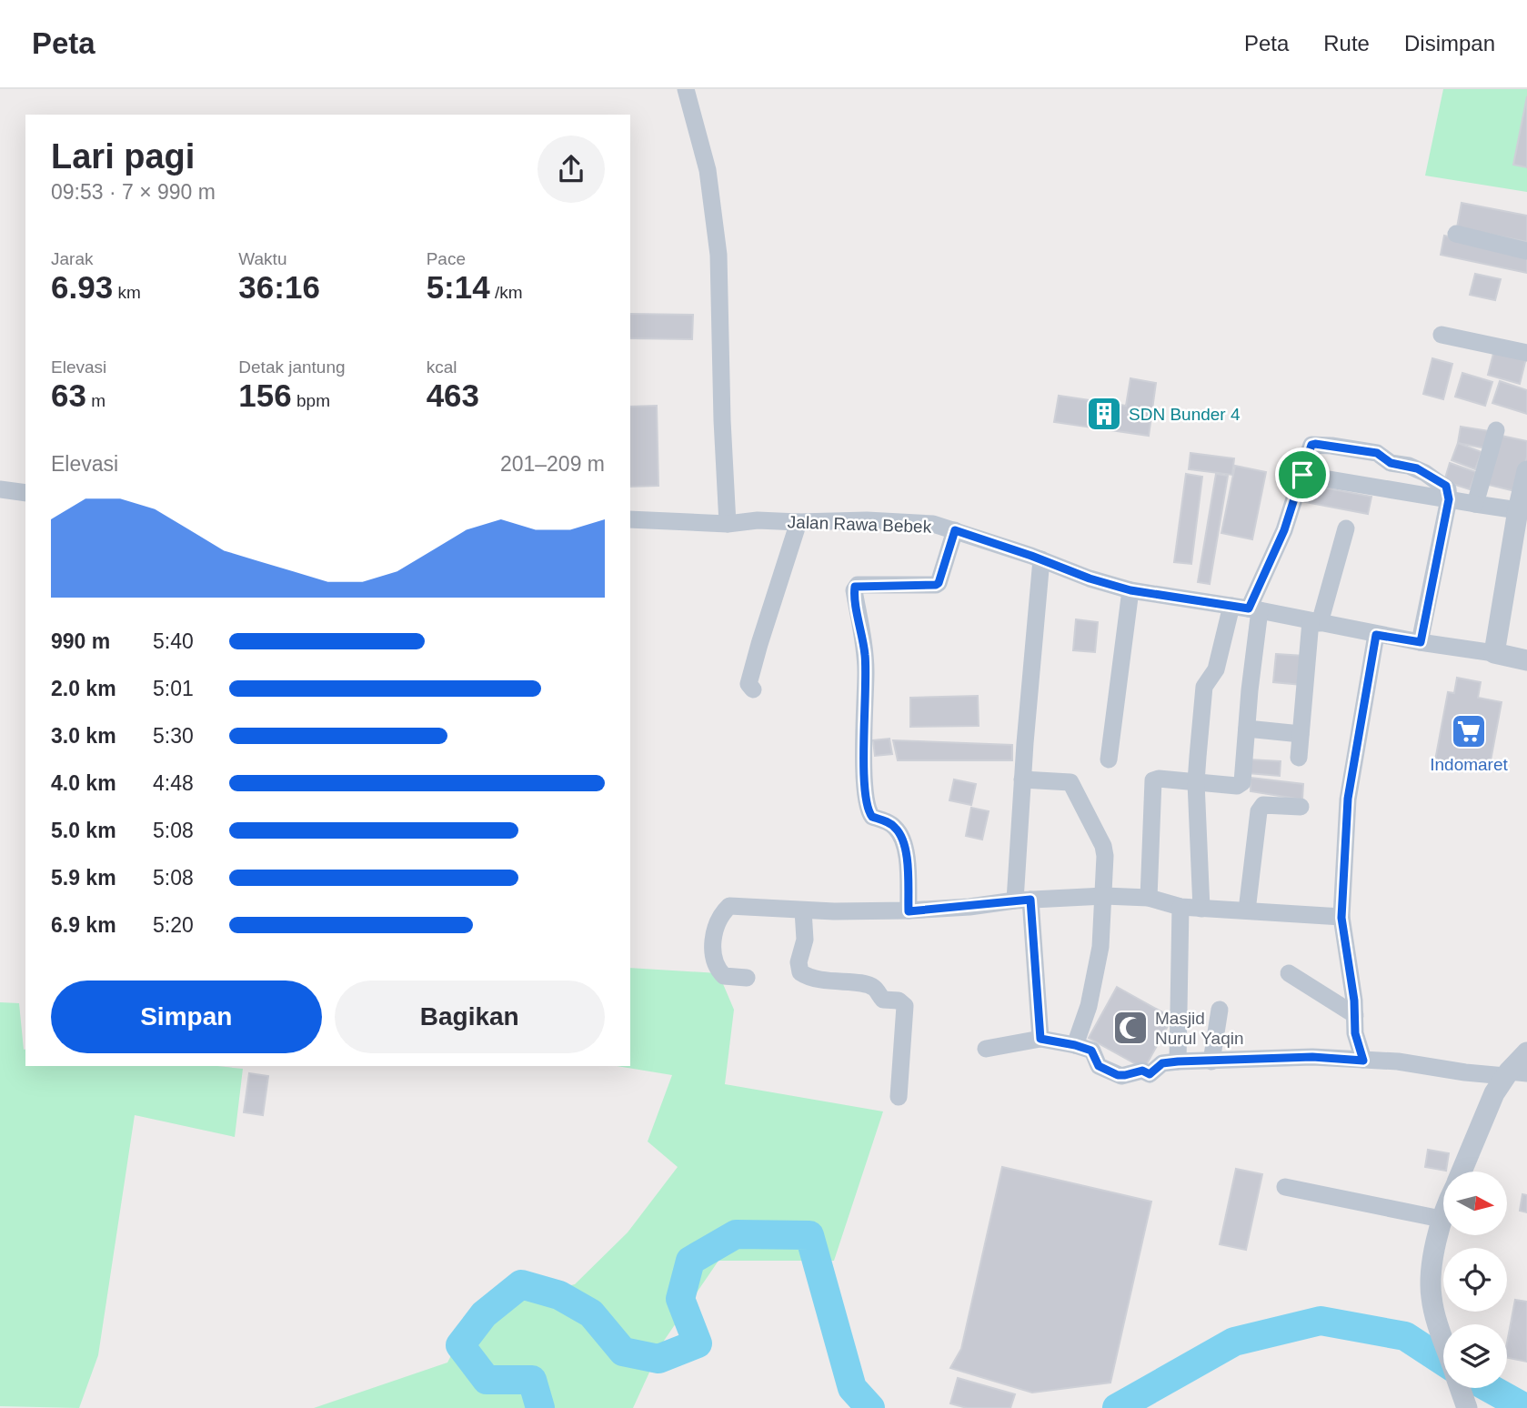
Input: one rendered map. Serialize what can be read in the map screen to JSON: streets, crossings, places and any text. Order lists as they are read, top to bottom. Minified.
{"streets":{"street":["Jalan Rawa Bebek"]},"places":{"building":["SDN Bunder 4"],"supermarket":["Indomaret"],"mosque":["Masjid Nurul Yaqin"]},"north":"right","page":{"header":"Peta","nav":["Peta","Rute","Disimpan"],"heading":["Lari pagi","09:53 · 7 × 990 m"],"stats":[["Jarak","6.93 km"],["Waktu","36:16"],["Pace","5:14 /km"],["Elevasi","63 m"],["Detak jantung","156 bpm"],["kcal","463"]],"chart":["Elevasi","201–209 m"],"list":[{"name":"990 m","note":"5:40"},{"name":"2.0 km","note":"5:01"},{"name":"3.0 km","note":"5:30"},{"name":"4.0 km","note":"4:48"},{"name":"5.0 km","note":"5:08"},{"name":"5.9 km","note":"5:08"},{"name":"6.9 km","note":"5:20"}],"buttons":["Simpan","Bagikan"]}}
